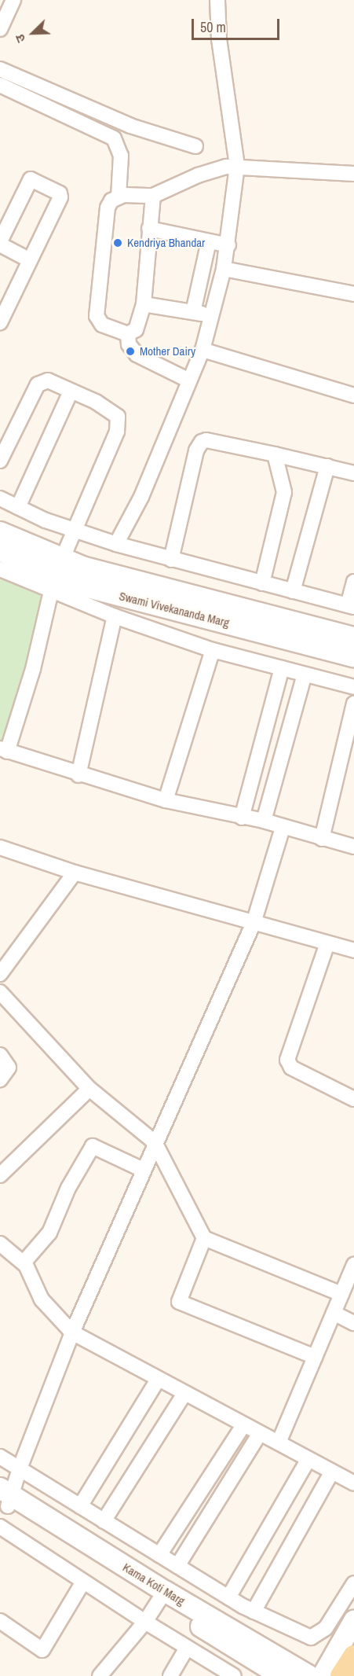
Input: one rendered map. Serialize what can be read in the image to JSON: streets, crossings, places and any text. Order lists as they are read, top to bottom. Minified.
{"streets":{"street":["Swami Vivekananda Marg","Kama Koti Marg"]},"places":["Kendriya Bhandar","Mother Dairy"],"scale_bar":"50 m","north":"bottom left"}
